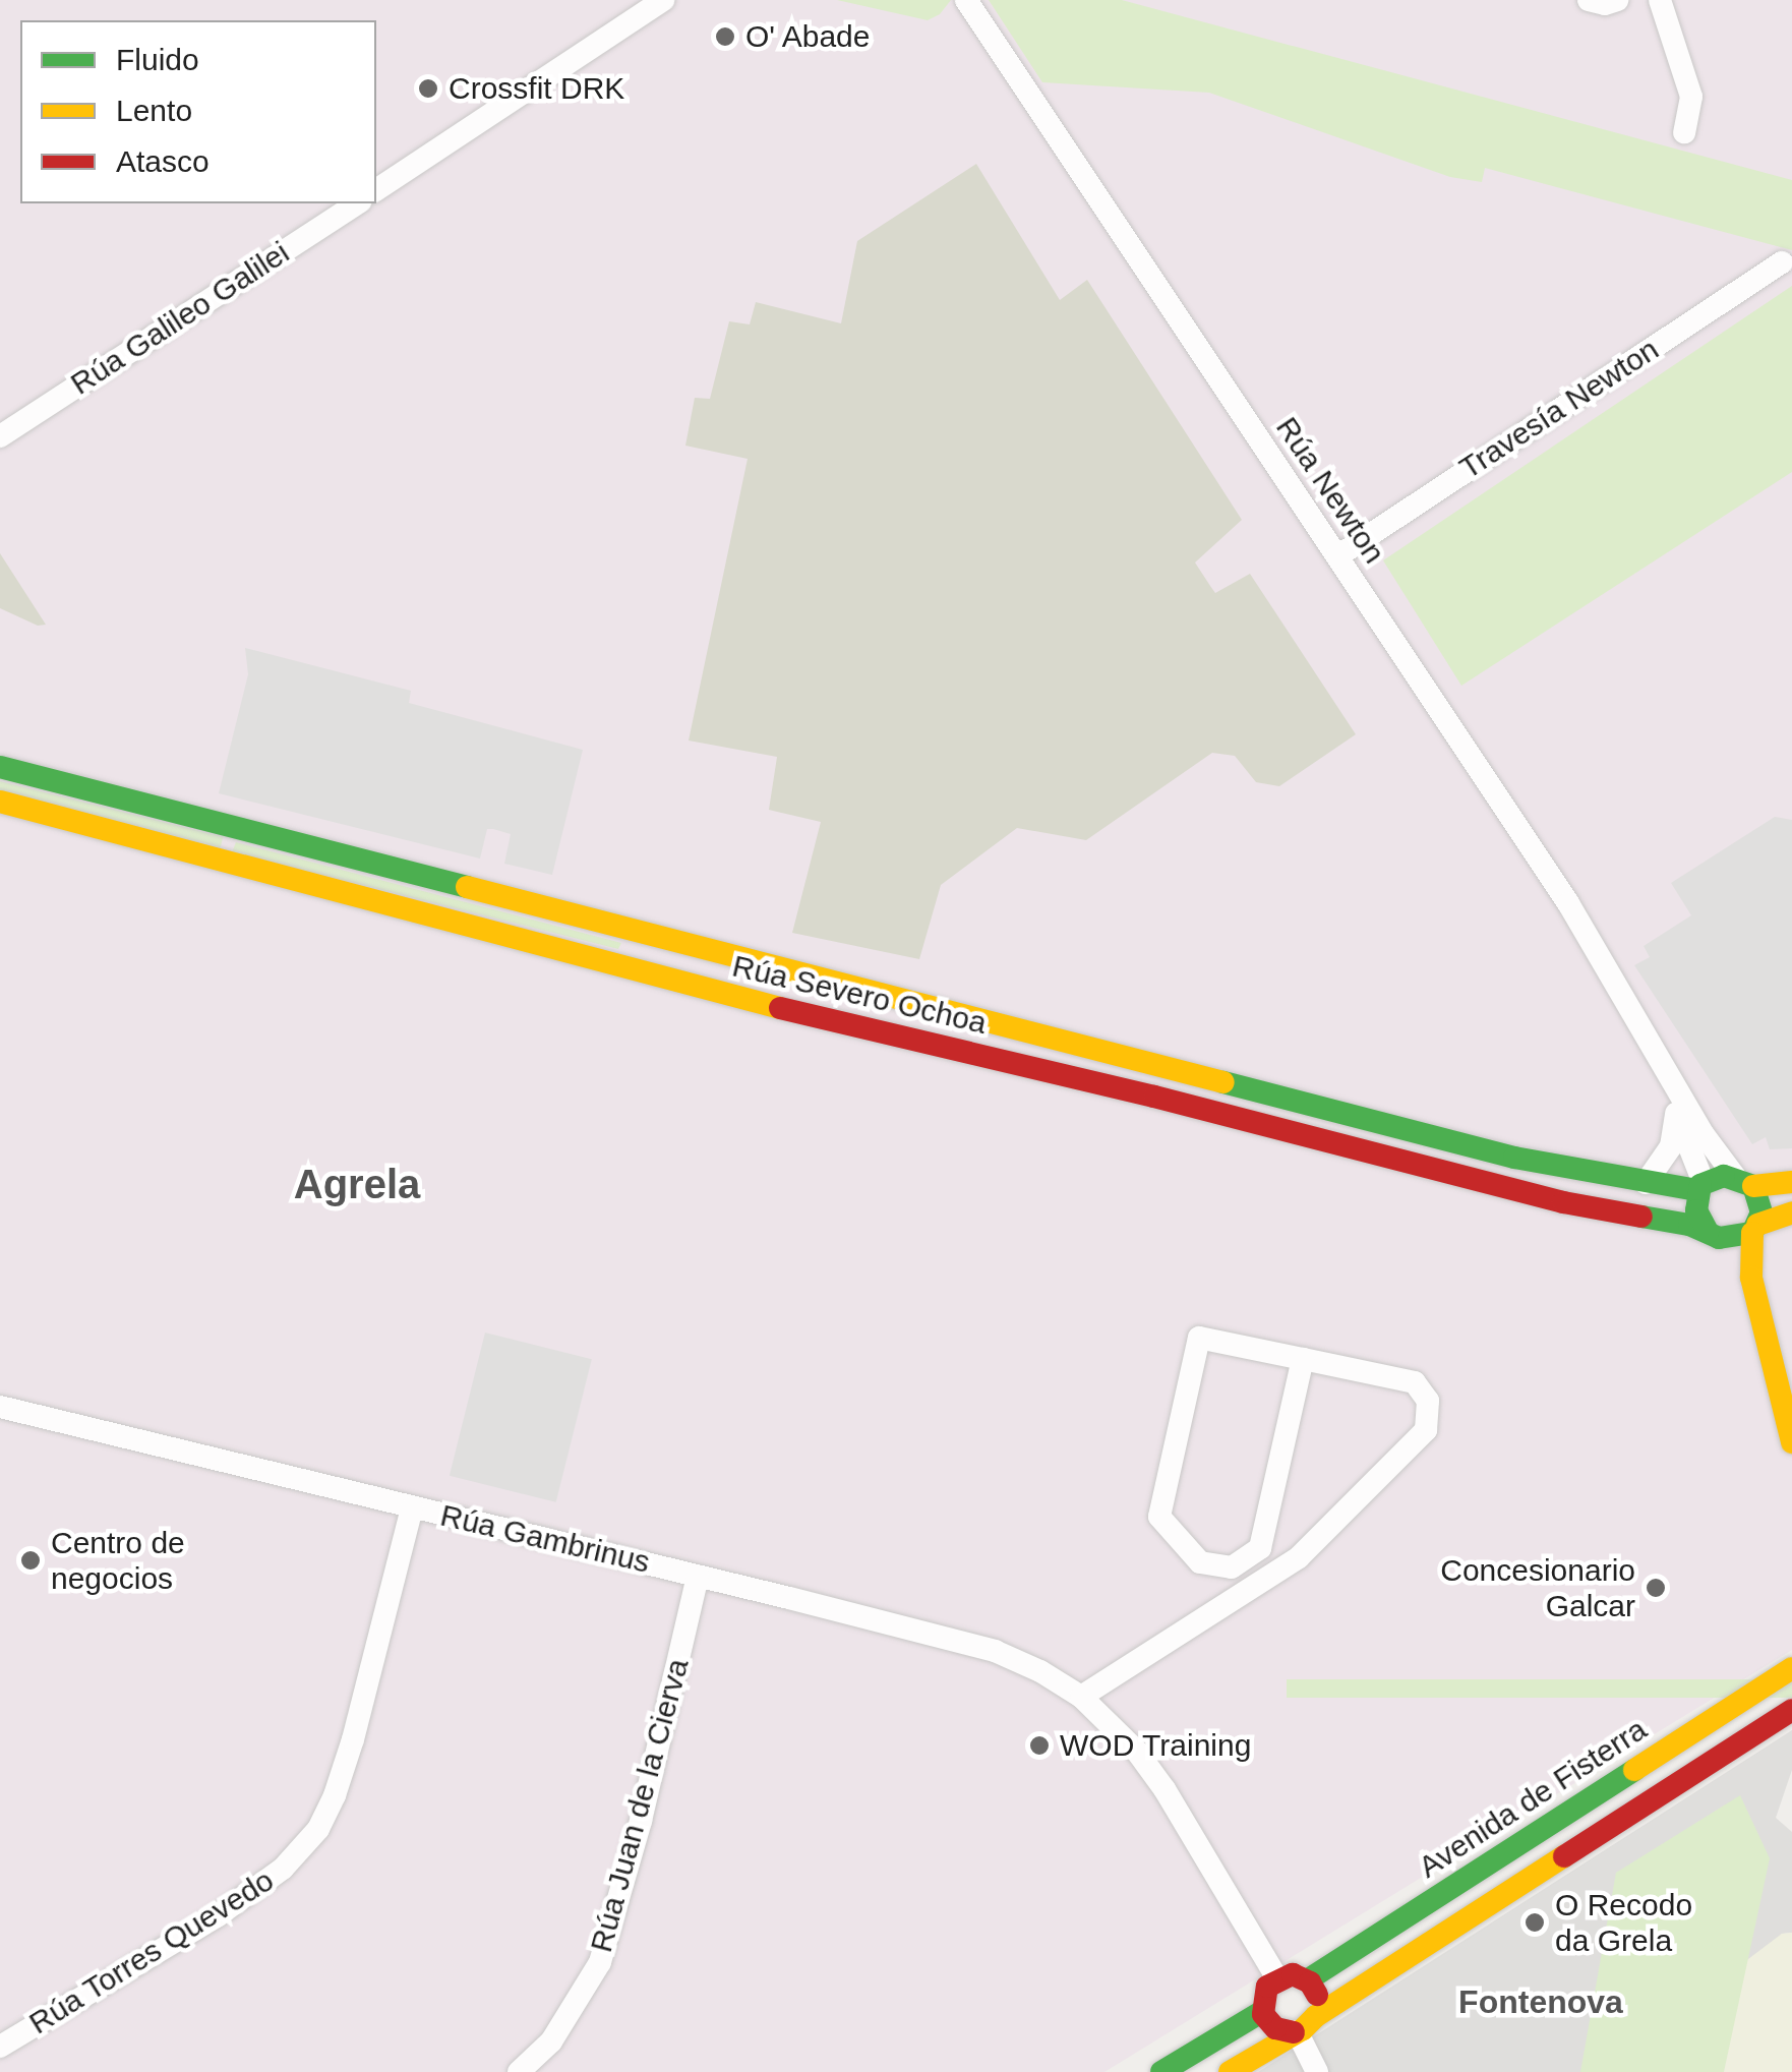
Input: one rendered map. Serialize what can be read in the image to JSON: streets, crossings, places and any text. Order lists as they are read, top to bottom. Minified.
{"streets":{"main road":["Rúa Severo Ochoa","Avenida de Fisterra"],"street":["Rúa Galileo Galilei","Travesía Newton","Rúa Newton","Rúa Gambrinus","Rúa Juan de la Cierva","Rúa Torres Quevedo"]},"crossings":[["Travesía Newton","Rúa Newton"],["Rúa Newton","Rúa Severo Ochoa"],["Rúa Gambrinus","Avenida de Fisterra"],["Rúa Gambrinus","Rúa Juan de la Cierva"],["Rúa Gambrinus","Rúa Torres Quevedo"]],"districts":["Agrela","Fontenova"],"places":["O' Abade","Crossfit DRK","Centro de negocios","Concesionario Galcar","WOD Training","O Recodo da Grela"],"legend":["Fluido","Lento","Atasco"]}
